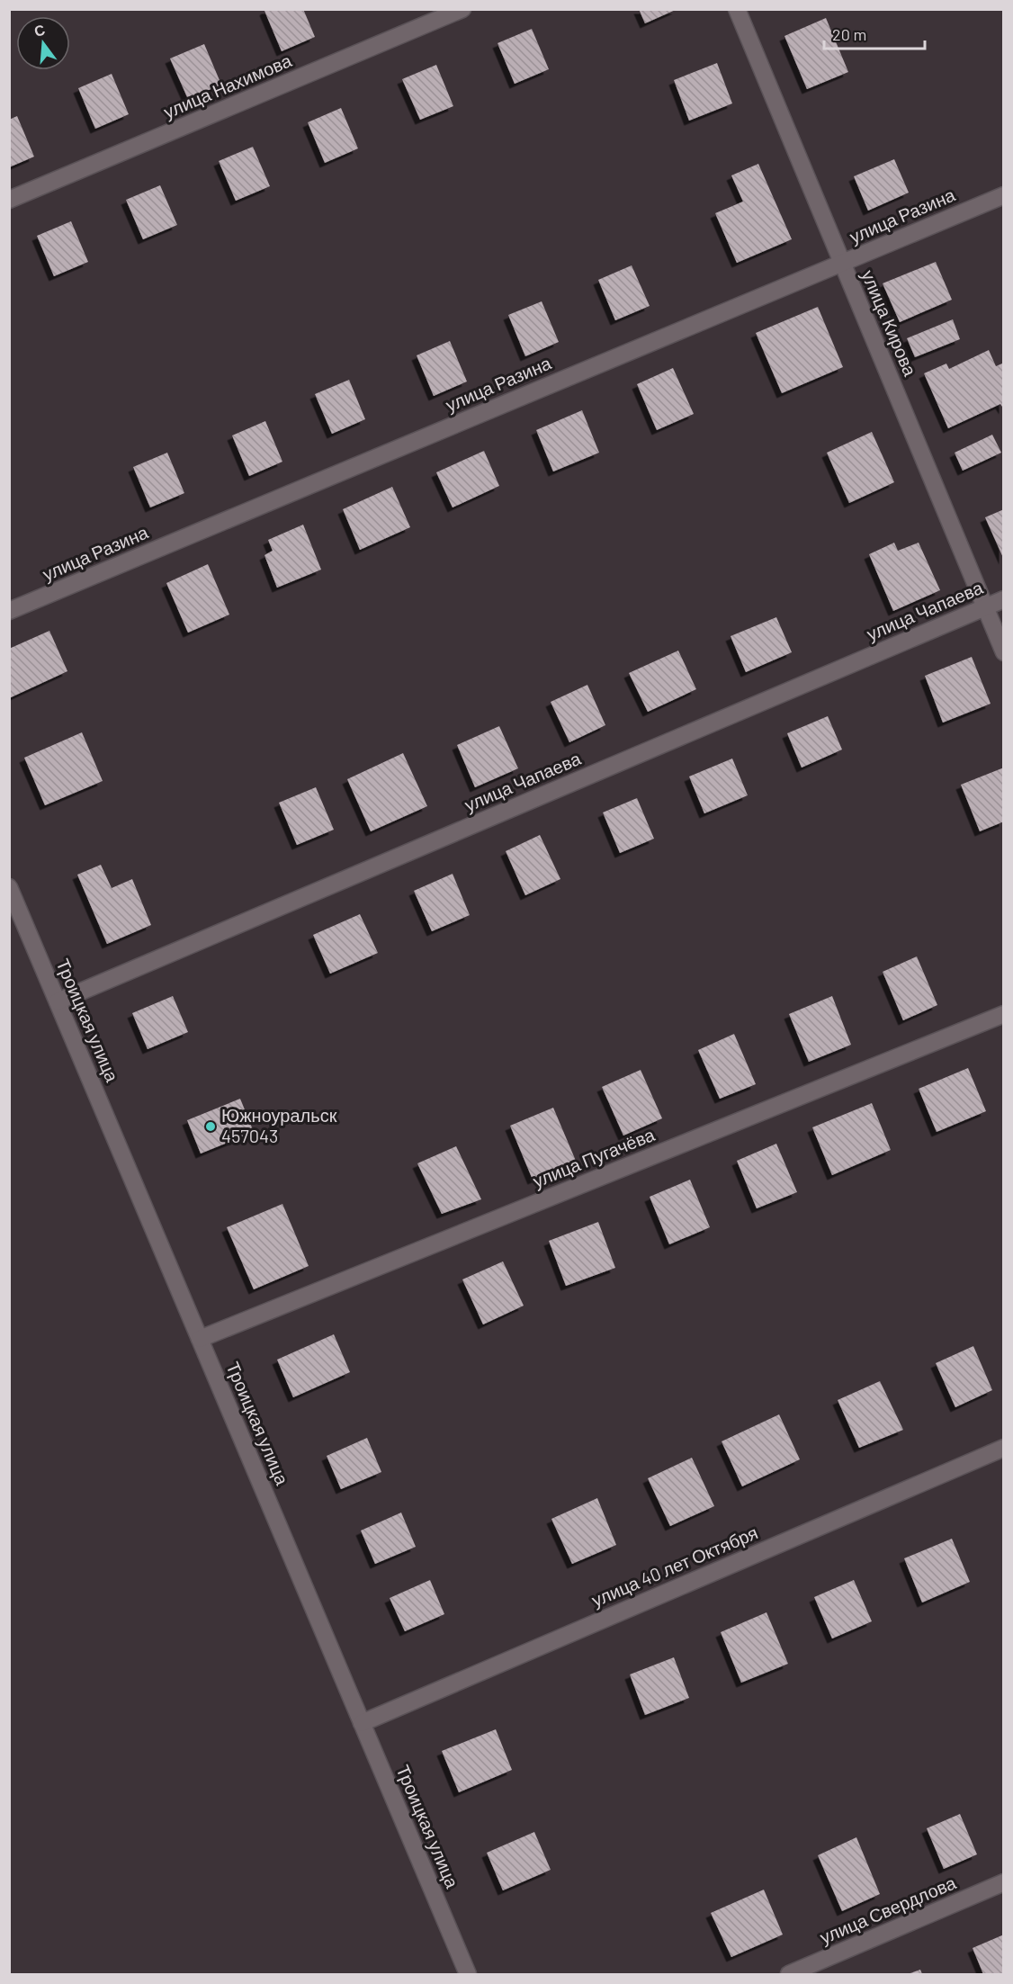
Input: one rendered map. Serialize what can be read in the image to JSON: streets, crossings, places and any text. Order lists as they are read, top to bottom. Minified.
{"streets":{"street":["улица Нахимова","улица Разина","улица Кирова","улица Чапаева","Троицкая улица","улица Пугачёва","улица 40 лет Октября","улица Свердлова"]},"crossings":[["улица Разина","улица Кирова"],["улица Кирова","улица Чапаева"],["улица Чапаева","Троицкая улица"],["Троицкая улица","улица Пугачёва"],["Троицкая улица","улица 40 лет Октября"]],"places":["Южноуральск 457043"],"scale_bar":"20 m","north":"top"}
